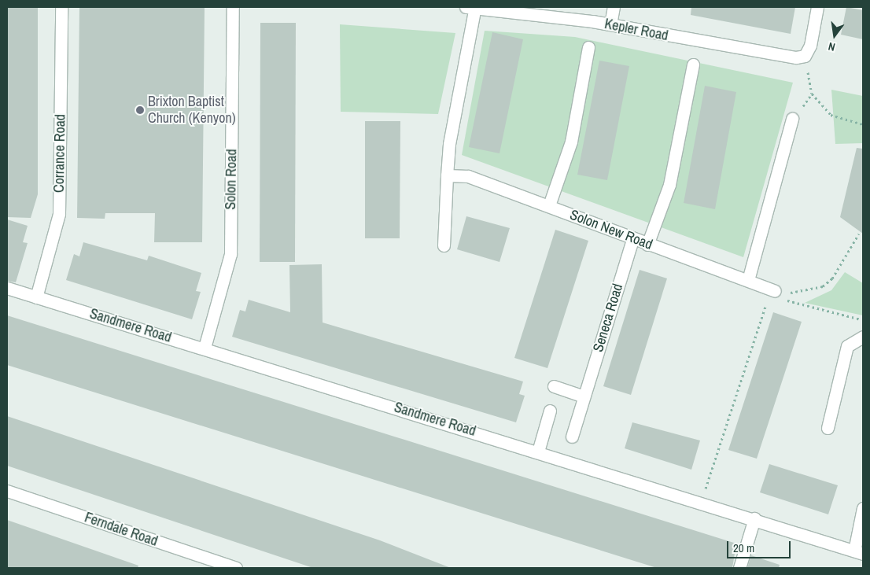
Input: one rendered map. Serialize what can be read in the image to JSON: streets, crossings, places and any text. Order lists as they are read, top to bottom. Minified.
{"streets":{"street":["Kepler Road","Corrance Road","Solon Road","Solon New Road","Seneca Road","Sandmere Road","Ferndale Road"]},"crossings":[["Corrance Road","Sandmere Road"],["Solon Road","Sandmere Road"],["Solon New Road","Seneca Road"]],"places":["Brixton Baptist Church (Kenyon)"],"scale_bar":"20 m","north":"bottom"}
